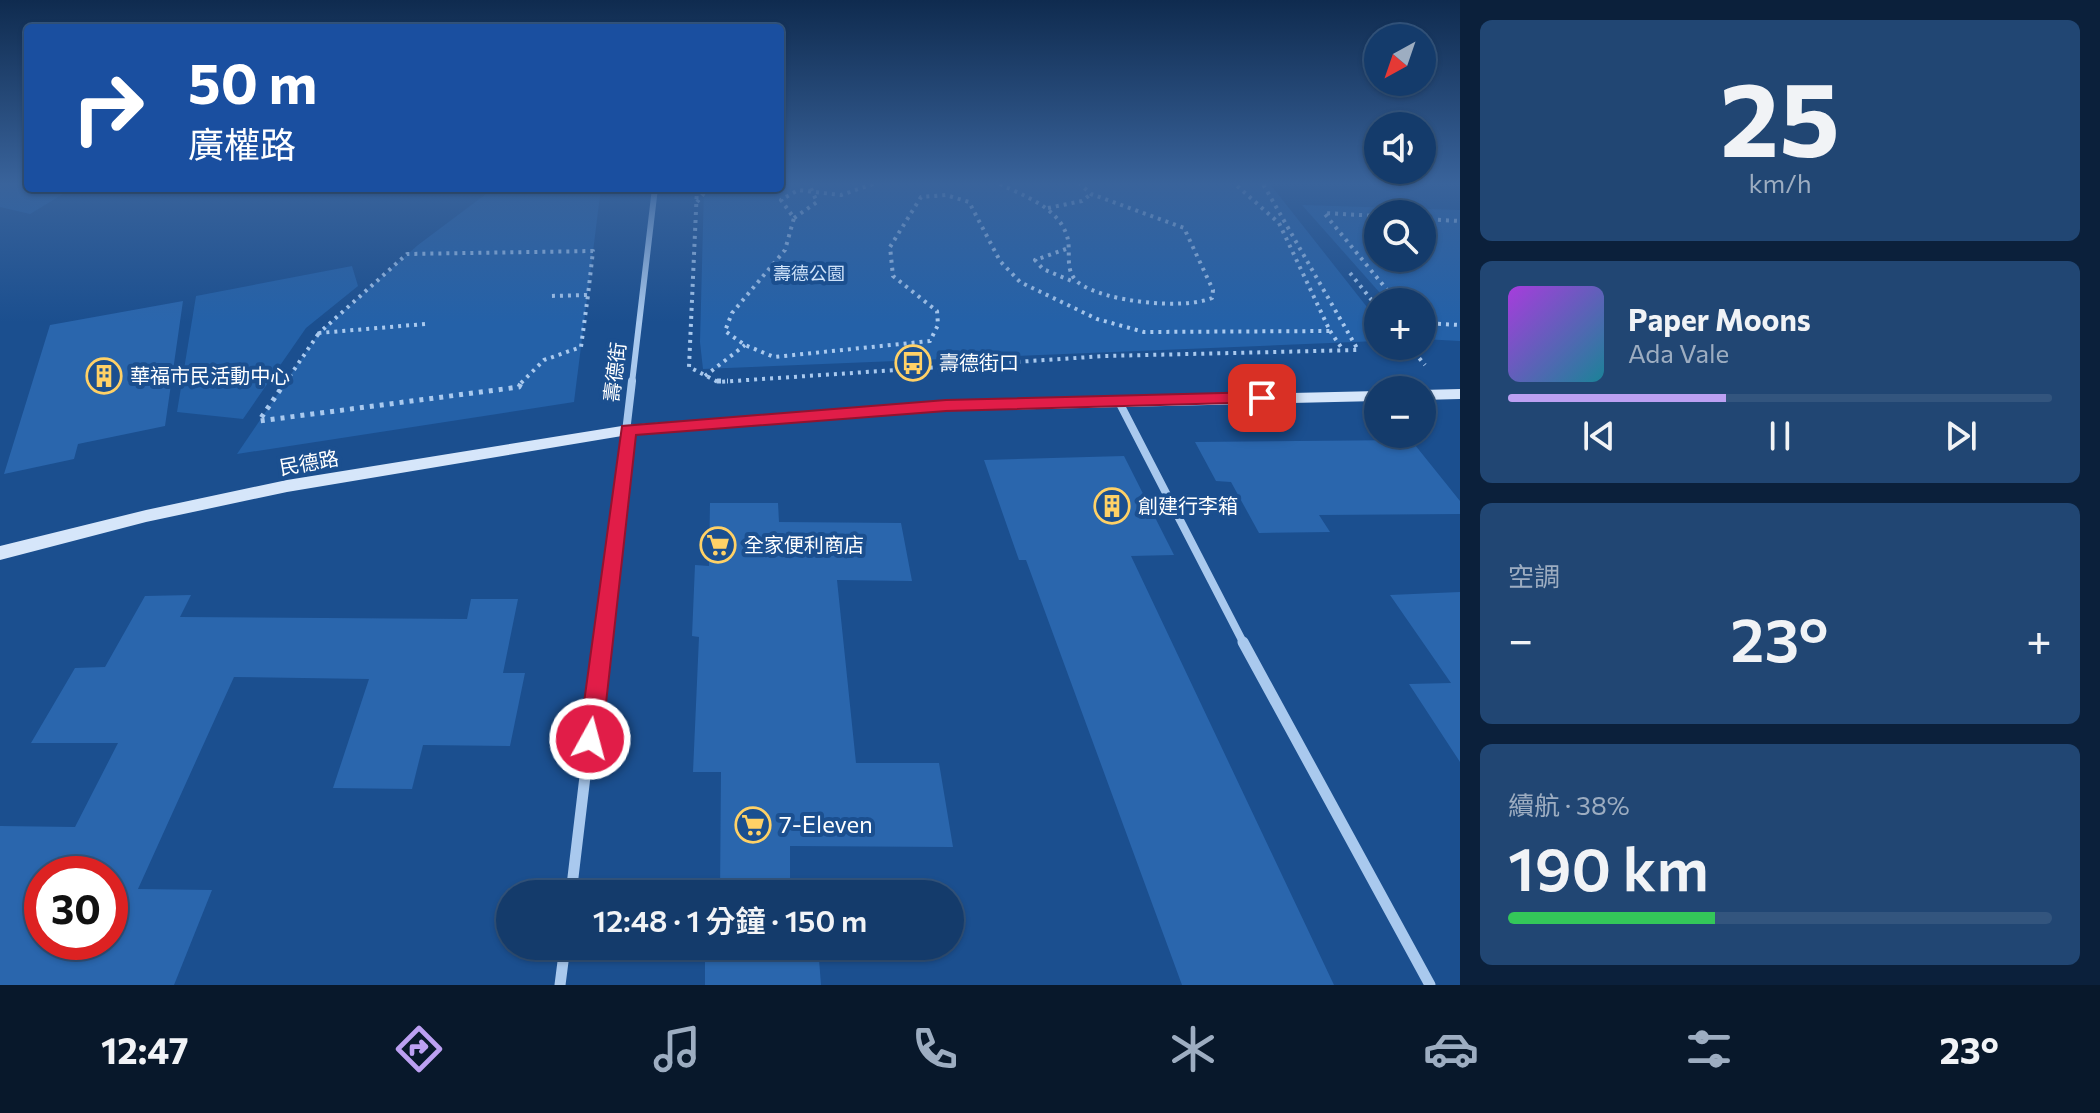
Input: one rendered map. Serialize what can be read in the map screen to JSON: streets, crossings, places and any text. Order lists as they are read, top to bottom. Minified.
{"streets":{"street":["壽德街","民德路"]},"crossings":[["壽德街","民德路"]],"parks":["壽德公園"],"places":{"bus stop":["壽德街口"],"building":["華福市民活動中心","創建行李箱"],"supermarket":["全家便利商店","7-Eleven"]},"north":"bottom left","page":{"tile":[["25","km/h"],"空調",["續航 · 38%","190 km"]],"map_buttons":["+","−"],"turn":["50 m","廣權路"],"song":["Paper Moons","Ada Vale"],"heat":["−","23°","+"],"limit":"30","trip":"12:48 · 1 分鐘 · 150 m","tabs":["12:47","23°"]}}
